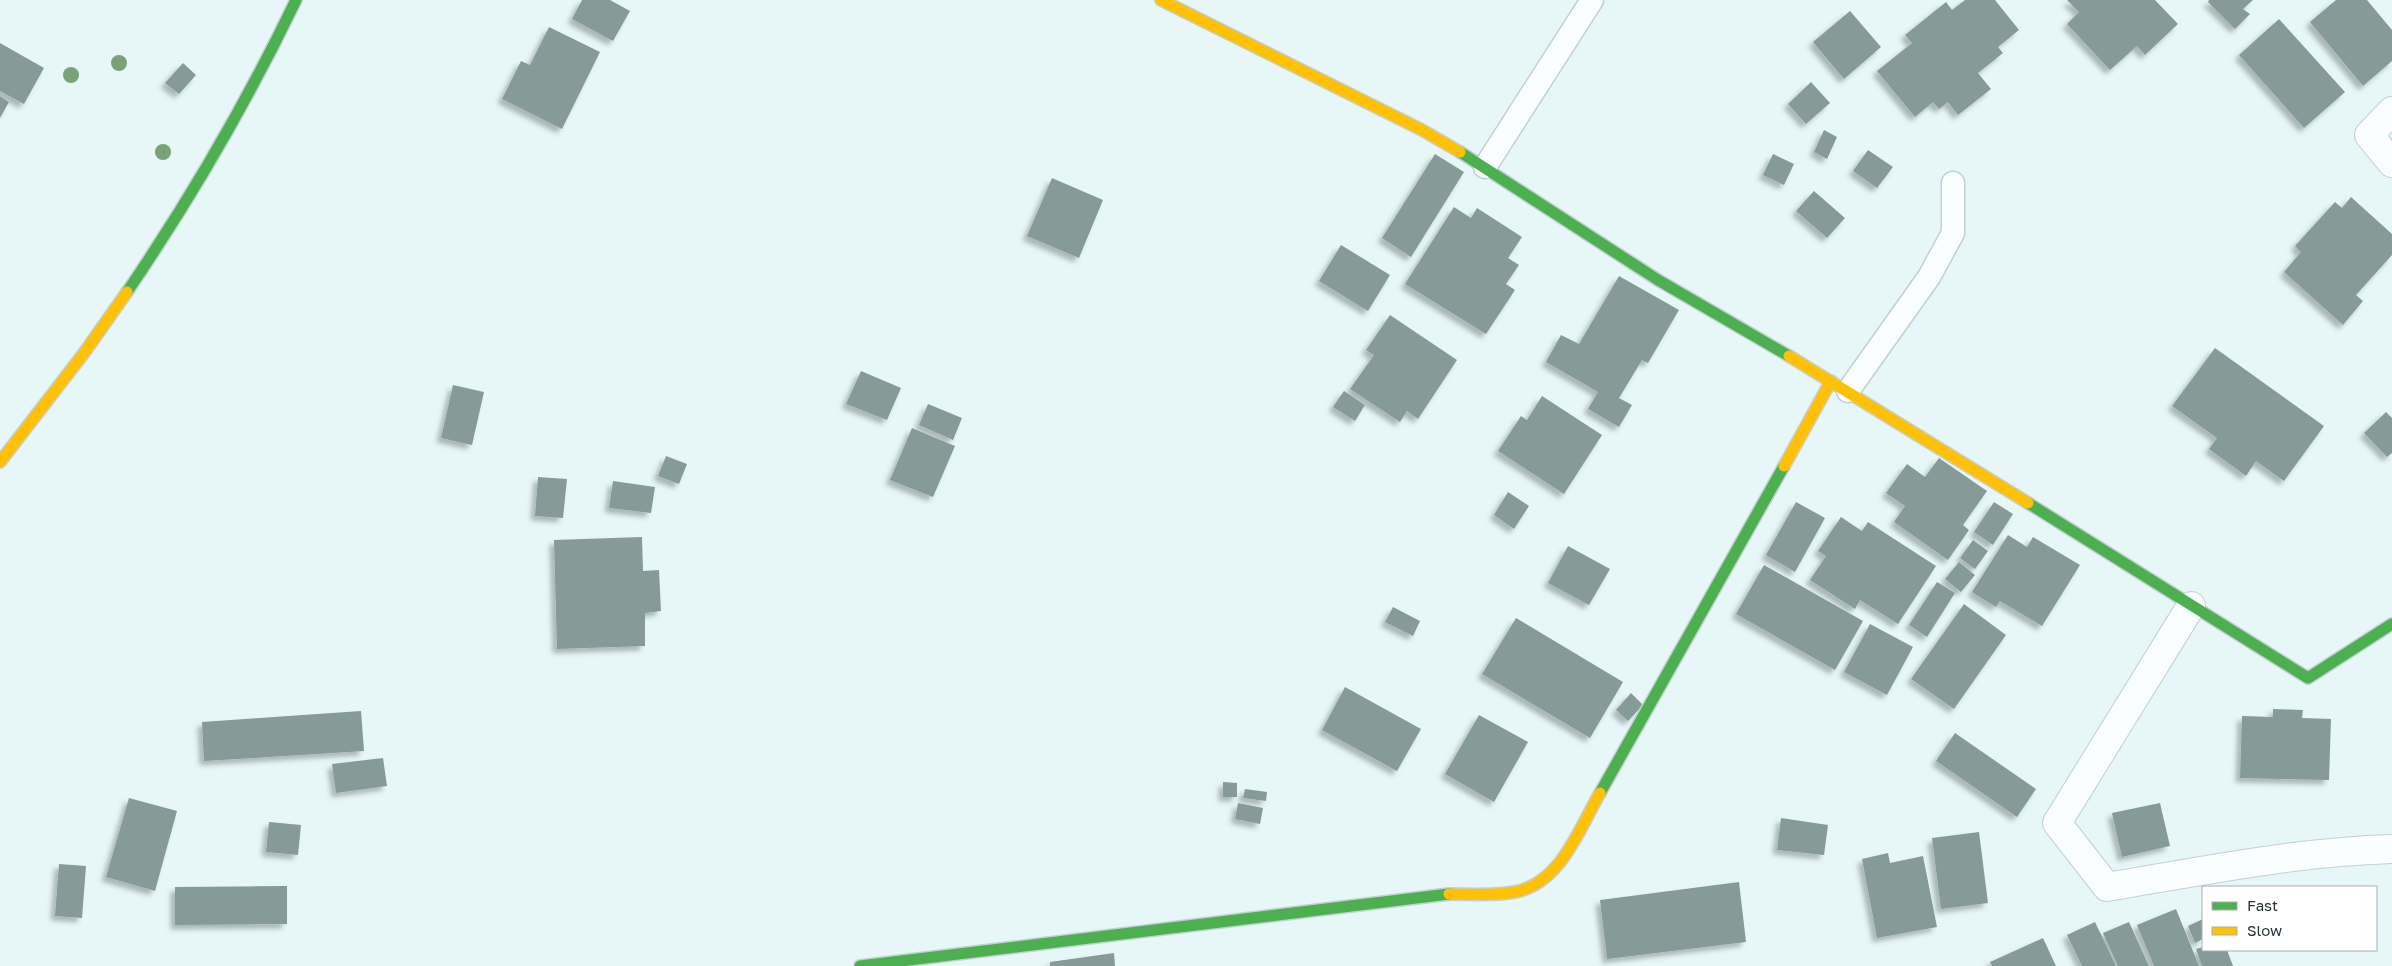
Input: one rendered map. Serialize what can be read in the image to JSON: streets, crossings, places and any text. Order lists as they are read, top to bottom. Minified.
{"legend":["Fast","Slow"]}
